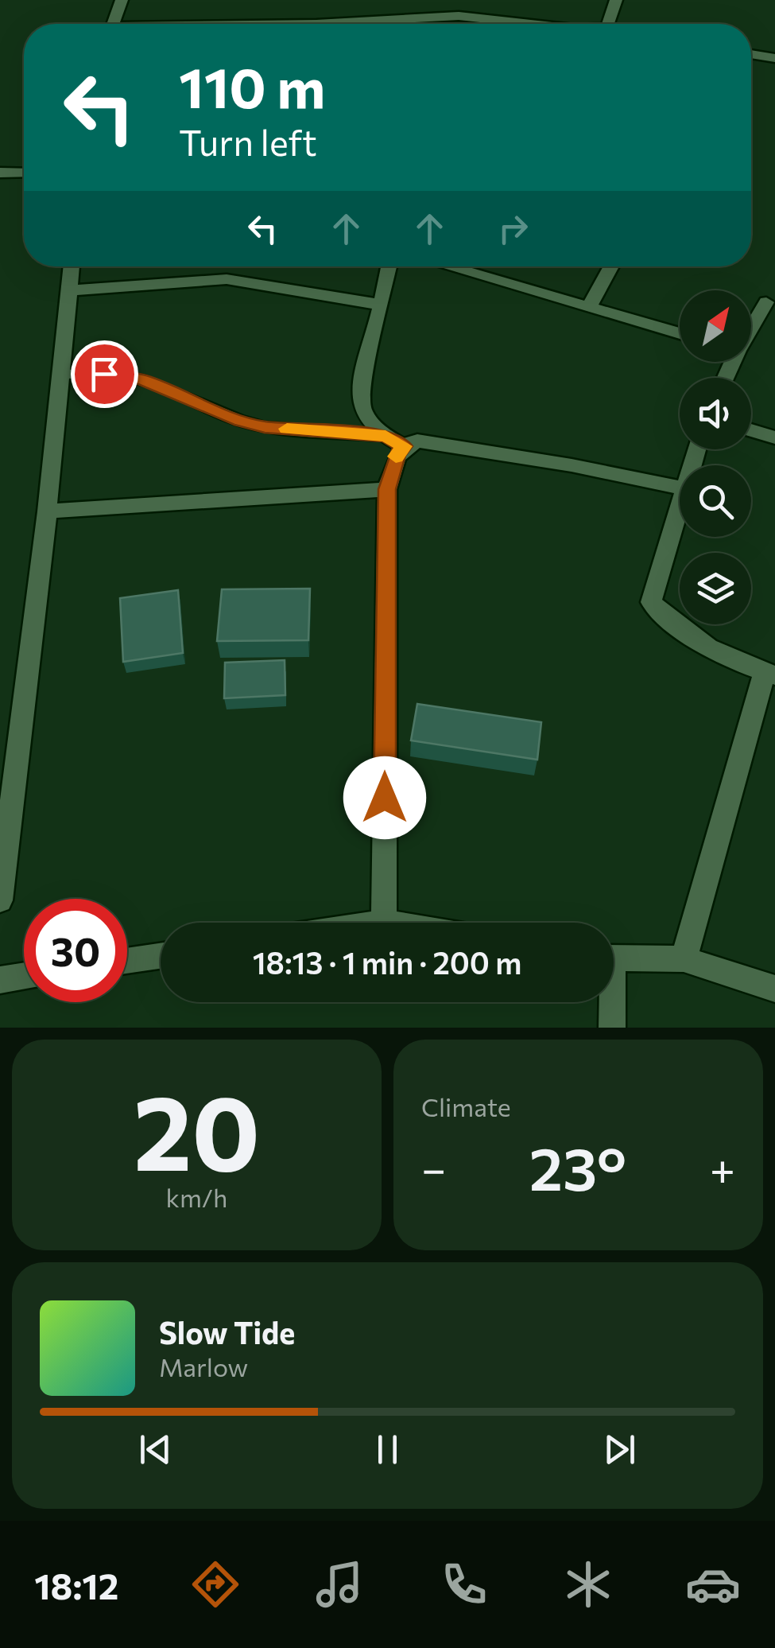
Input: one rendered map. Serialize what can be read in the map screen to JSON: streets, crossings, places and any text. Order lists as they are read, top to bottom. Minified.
{"north":"top right","page":{"turn":["110 m","Turn left"],"limit":"30","trip":"18:13 · 1 min · 200 m","tile":[["20","km/h"],"Climate"],"heat":["−","23°","+"],"song":["Slow Tide","Marlow"],"tabs":"18:12"}}
